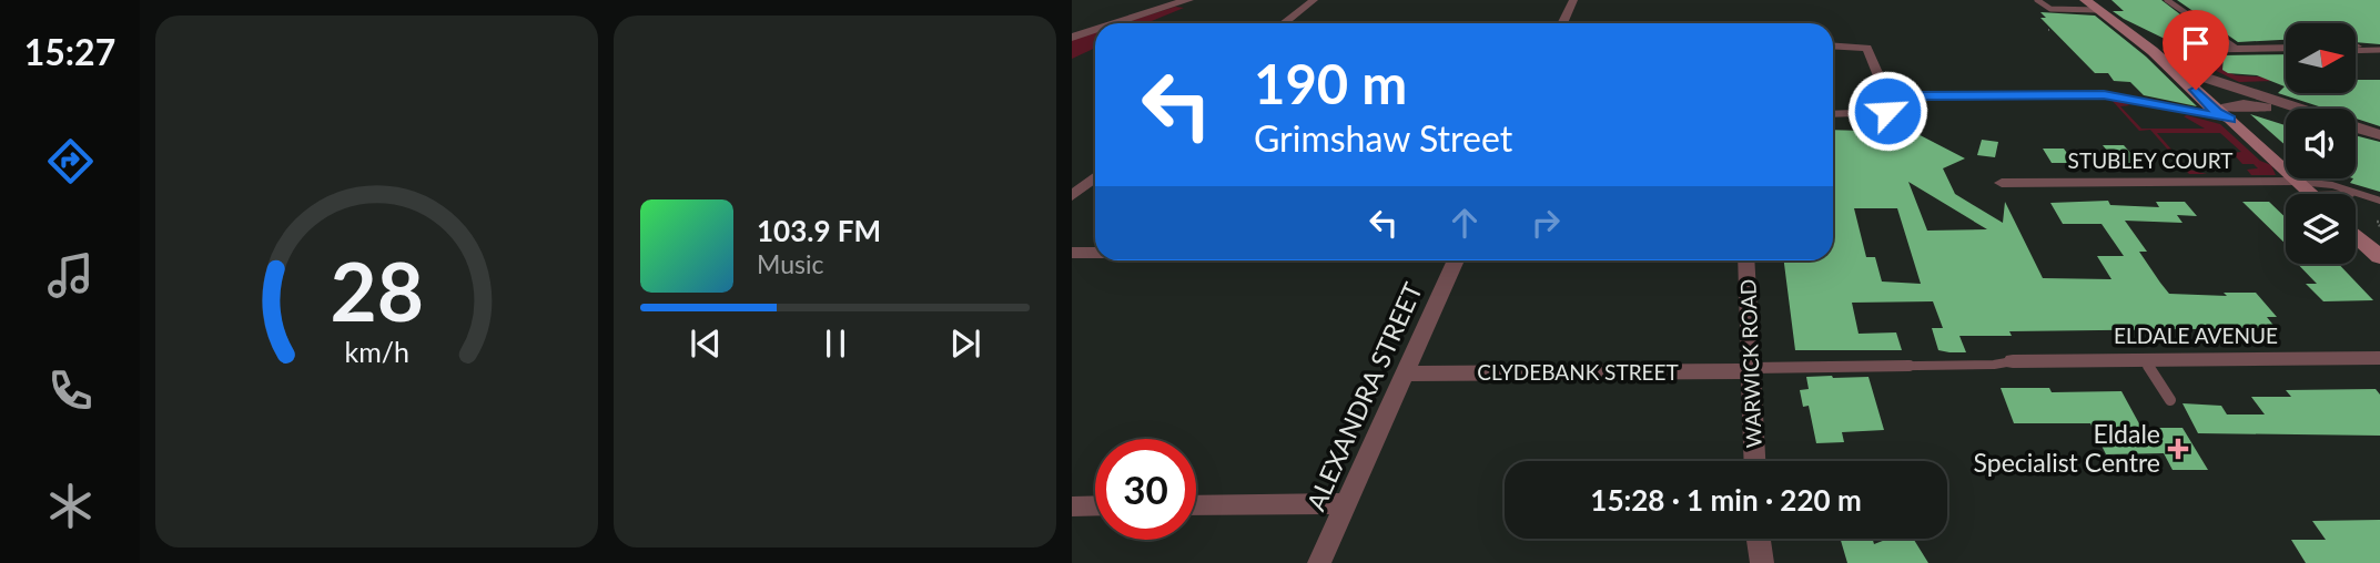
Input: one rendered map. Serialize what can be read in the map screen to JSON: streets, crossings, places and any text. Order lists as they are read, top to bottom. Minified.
{"streets":{"street":["STUBLEY COURT","ELDALE AVENUE","WARWICK ROAD","CLYDEBANK STREET","ALEXANDRA STREET"]},"crossings":[["WARWICK ROAD","CLYDEBANK STREET"],["CLYDEBANK STREET","ALEXANDRA STREET"]],"places":{"health":["Eldale Specialist Centre"]},"north":"right","page":{"tabs":"15:27","turn":["190 m","Grimshaw Street"],"song":["103.9 FM","Music"],"limit":"30","trip":"15:28 · 1 min · 220 m","gauge":["28","km/h"]}}
